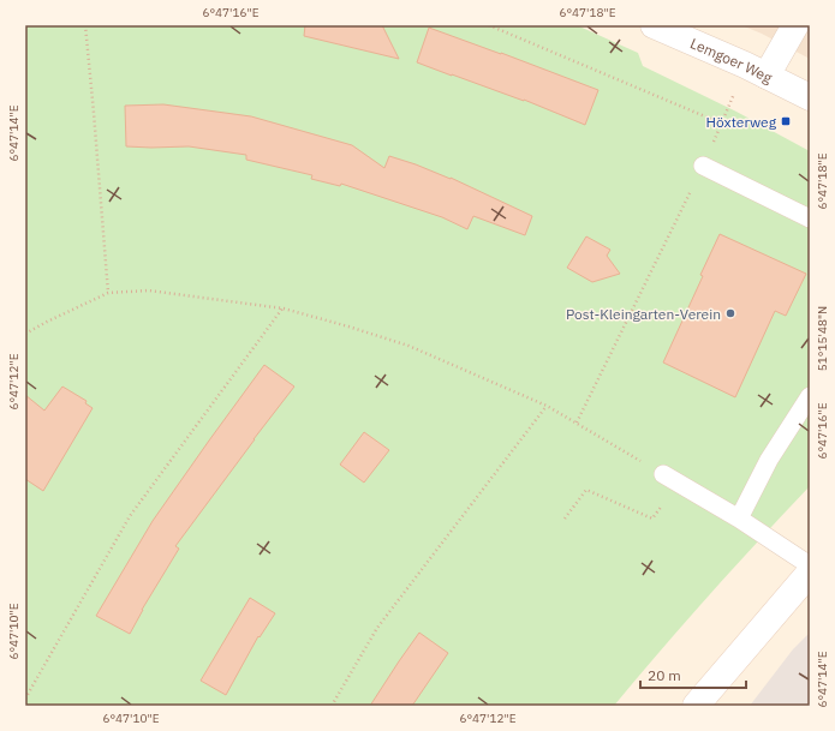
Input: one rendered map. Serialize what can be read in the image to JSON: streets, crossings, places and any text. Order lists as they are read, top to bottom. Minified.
{"streets":{"street":["Lemgoer Weg"]},"places":{"transit":["Höxterweg"],"other":["Post-Kleingarten-Verein"]},"scale_bar":"20 m","coordinates":["6°47'16\"E","6°47'18\"E","6°47'14\"E","51°15'48\"N","6°47'12\"E","6°47'10\"E"]}
